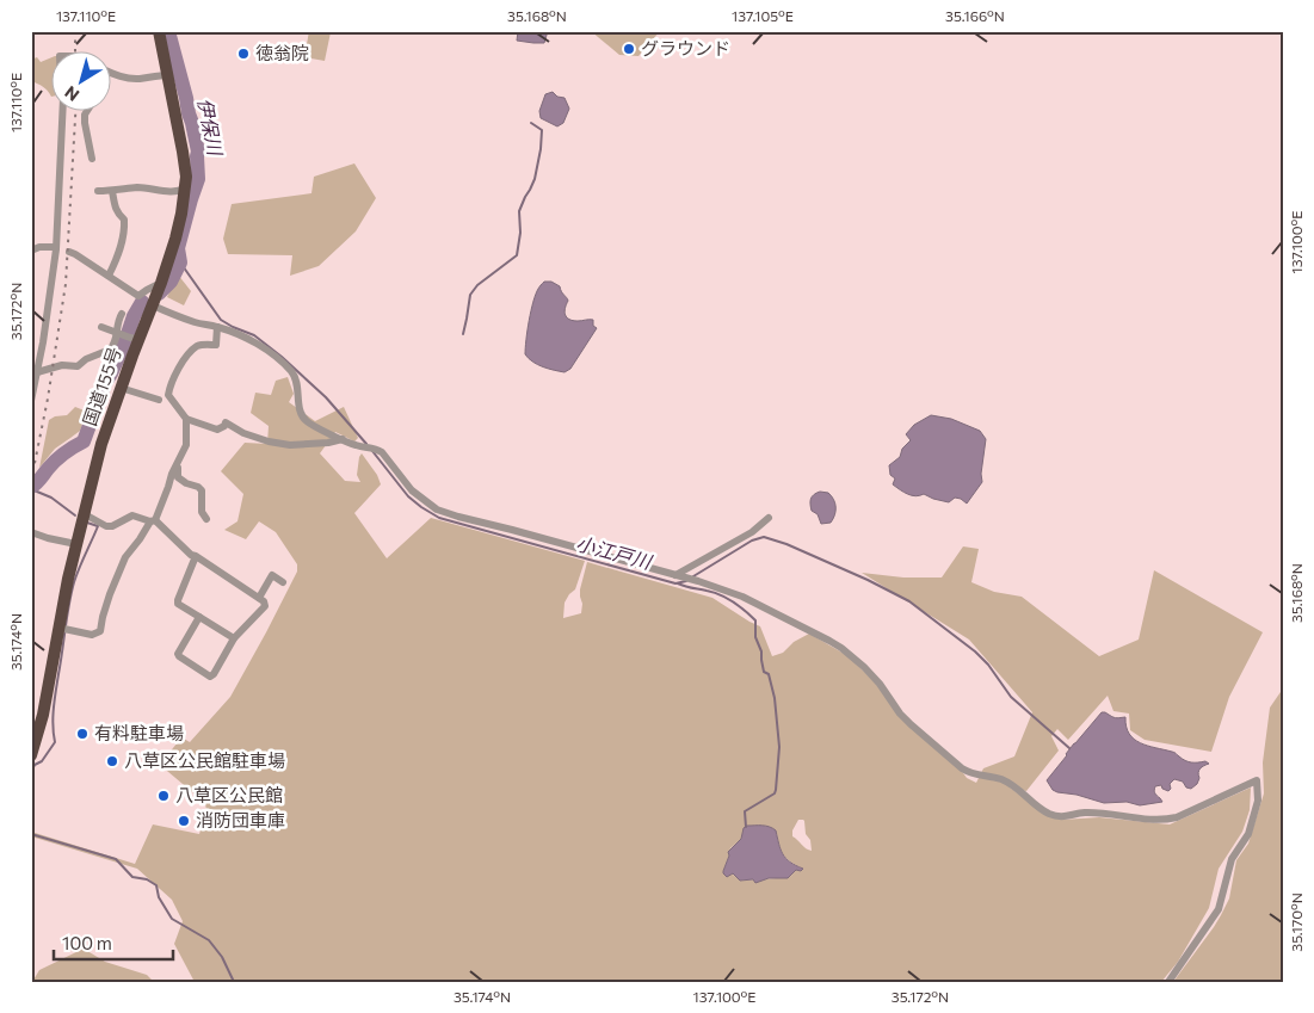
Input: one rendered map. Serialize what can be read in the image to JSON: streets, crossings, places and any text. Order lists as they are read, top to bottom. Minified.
{"streets":{"highway":["国道155号"]},"water":["伊保川","小江戸川"],"places":["グラウンド","徳翁院","有料駐車場","八草区公民館駐車場","八草区公民館","消防団車庫"],"scale_bar":"100 m","north":"bottom left","coordinates":["137.110°E","35.168°N","137.105°E","35.166°N","137.100°E","35.172°N","35.174°N","35.170°N"]}
